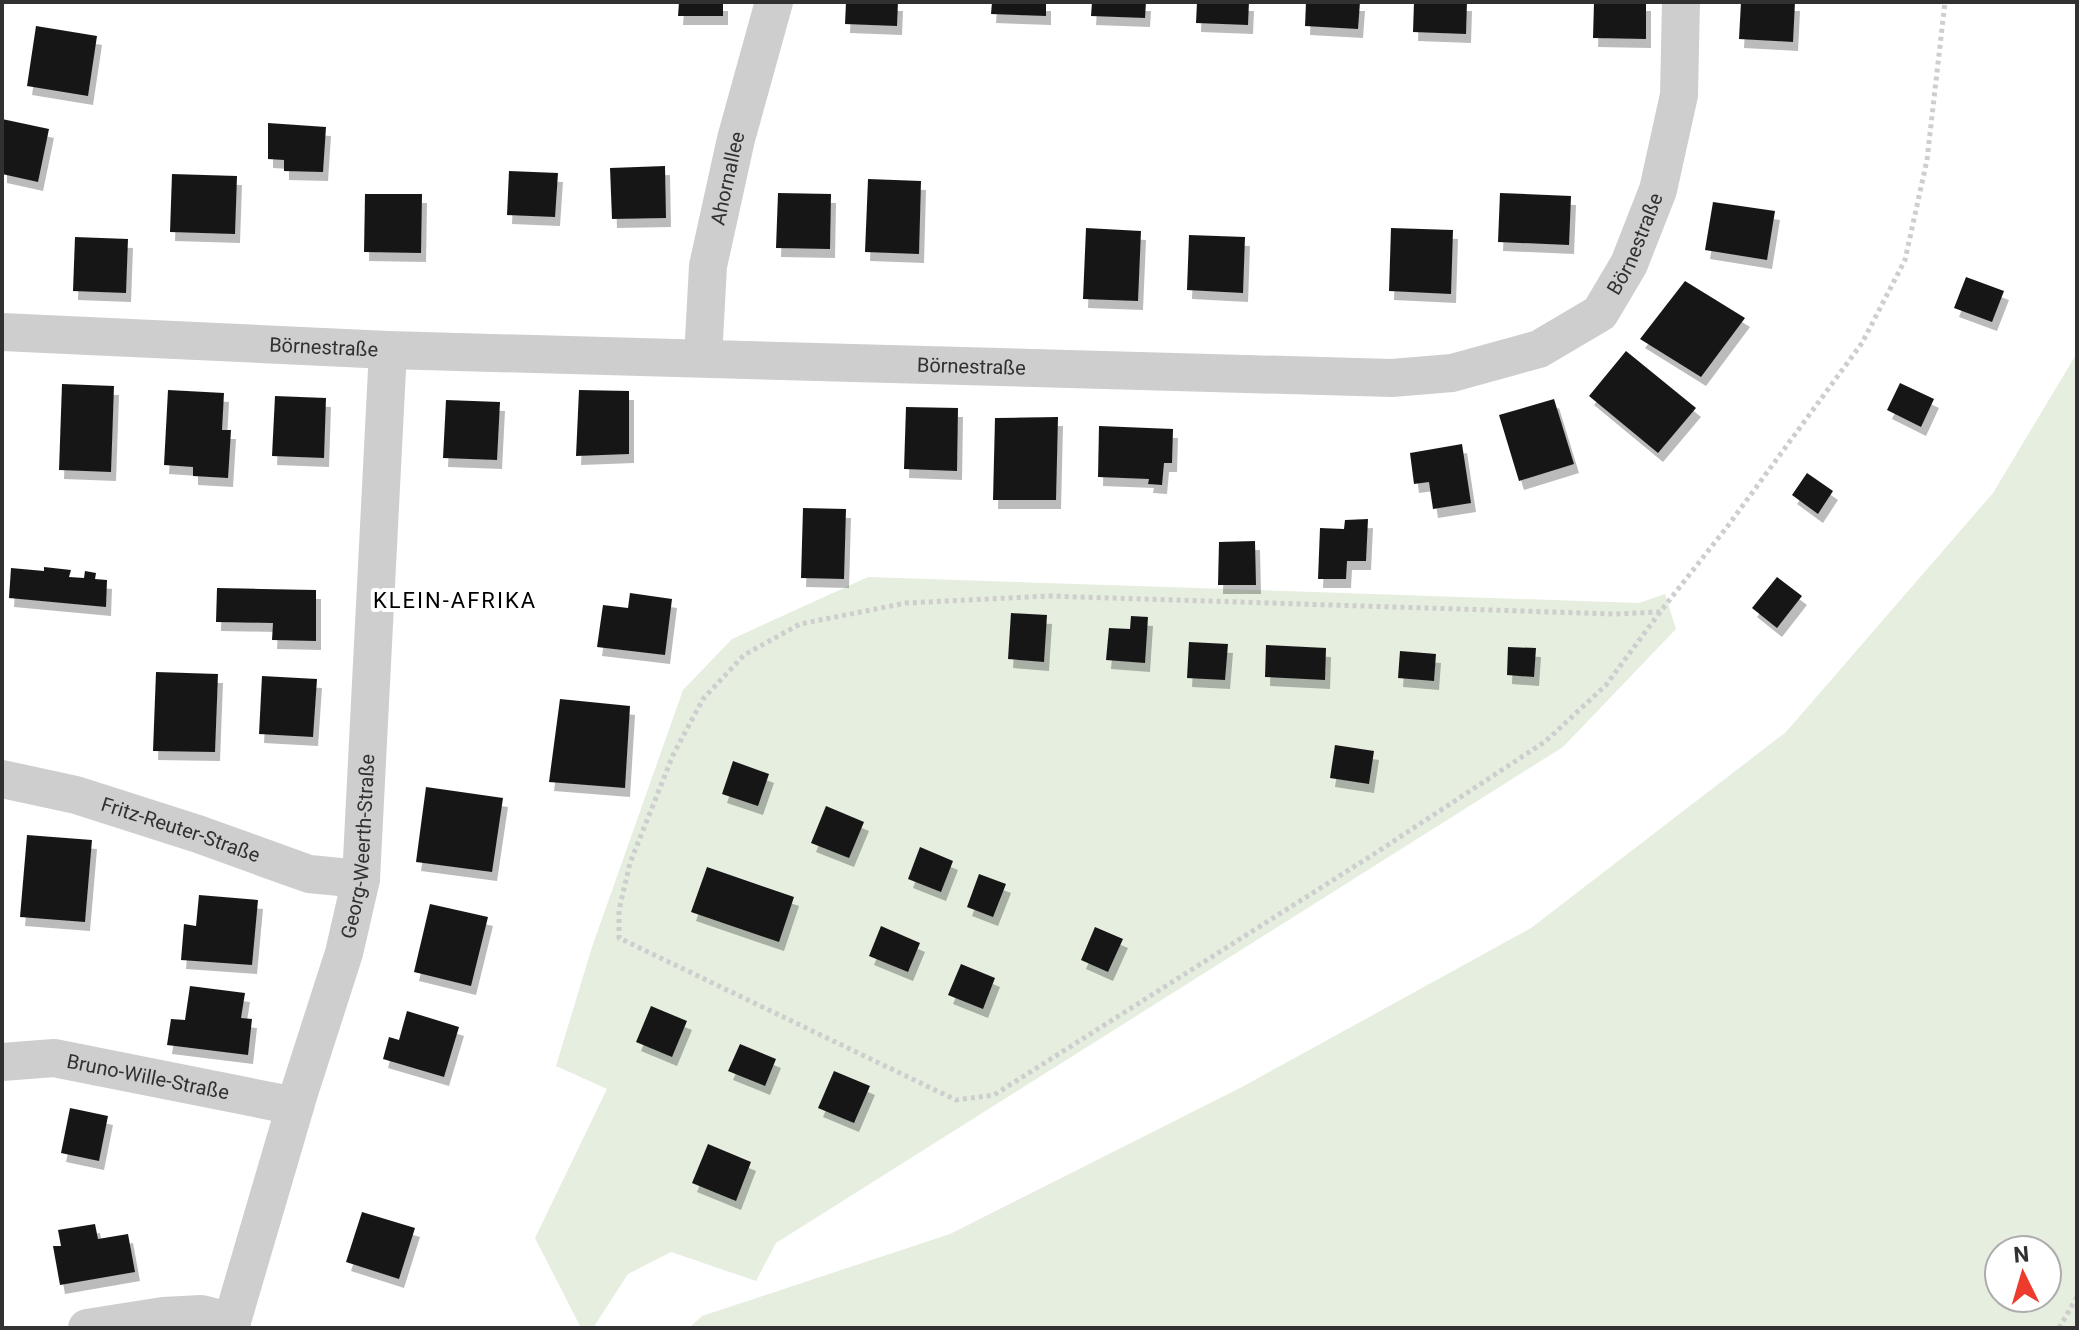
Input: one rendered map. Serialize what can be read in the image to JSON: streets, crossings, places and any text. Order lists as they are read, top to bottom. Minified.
{"streets":{"street":["Ahornallee","Börnestraße","Fritz-Reuter-Straße","Georg-Weerth-Straße","Bruno-Wille-Straße"]},"crossings":[["Ahornallee","Börnestraße"],["Börnestraße","Georg-Weerth-Straße"],["Fritz-Reuter-Straße","Georg-Weerth-Straße"],["Georg-Weerth-Straße","Bruno-Wille-Straße"]],"districts":["KLEIN-AFRIKA"],"north":"top"}
